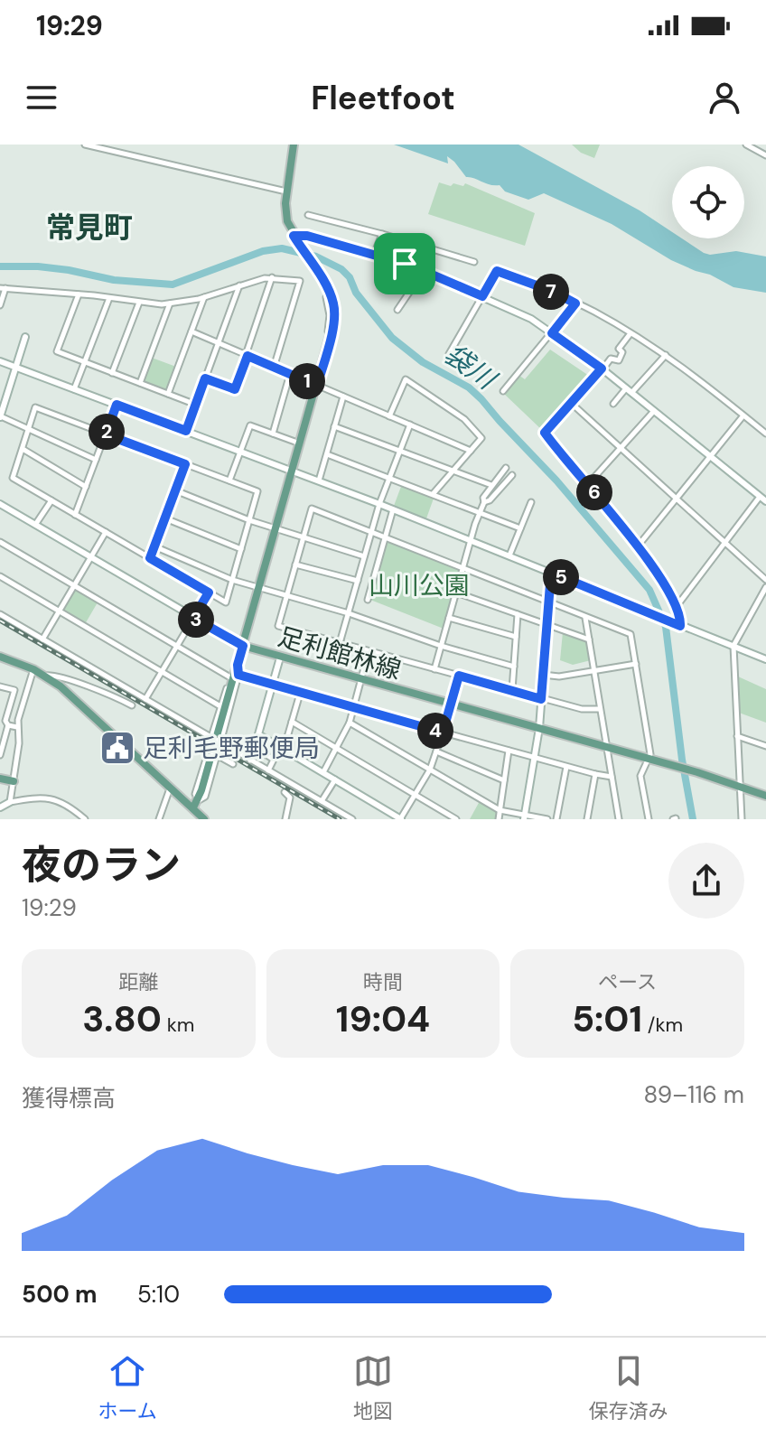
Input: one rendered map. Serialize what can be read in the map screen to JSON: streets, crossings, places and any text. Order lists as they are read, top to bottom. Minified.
{"streets":{"main road":["足利館林線"]},"districts":["常見町"],"water":["袋川"],"parks":["山川公園"],"places":{"public building":["足利毛野郵便局"]},"page":{"status":"19:29","header":"Fleetfoot","pins":["7","1","2","6","5","3","4"],"heading":["夜のラン","19:29"],"stats":[["距離","3.80 km"],["時間","19:04"],["ペース","5:01 /km"]],"chart":["獲得標高","89–116 m"],"list":[{"name":"500 m","note":"5:10"}],"tabs":["ホーム","地図","保存済み"]}}
